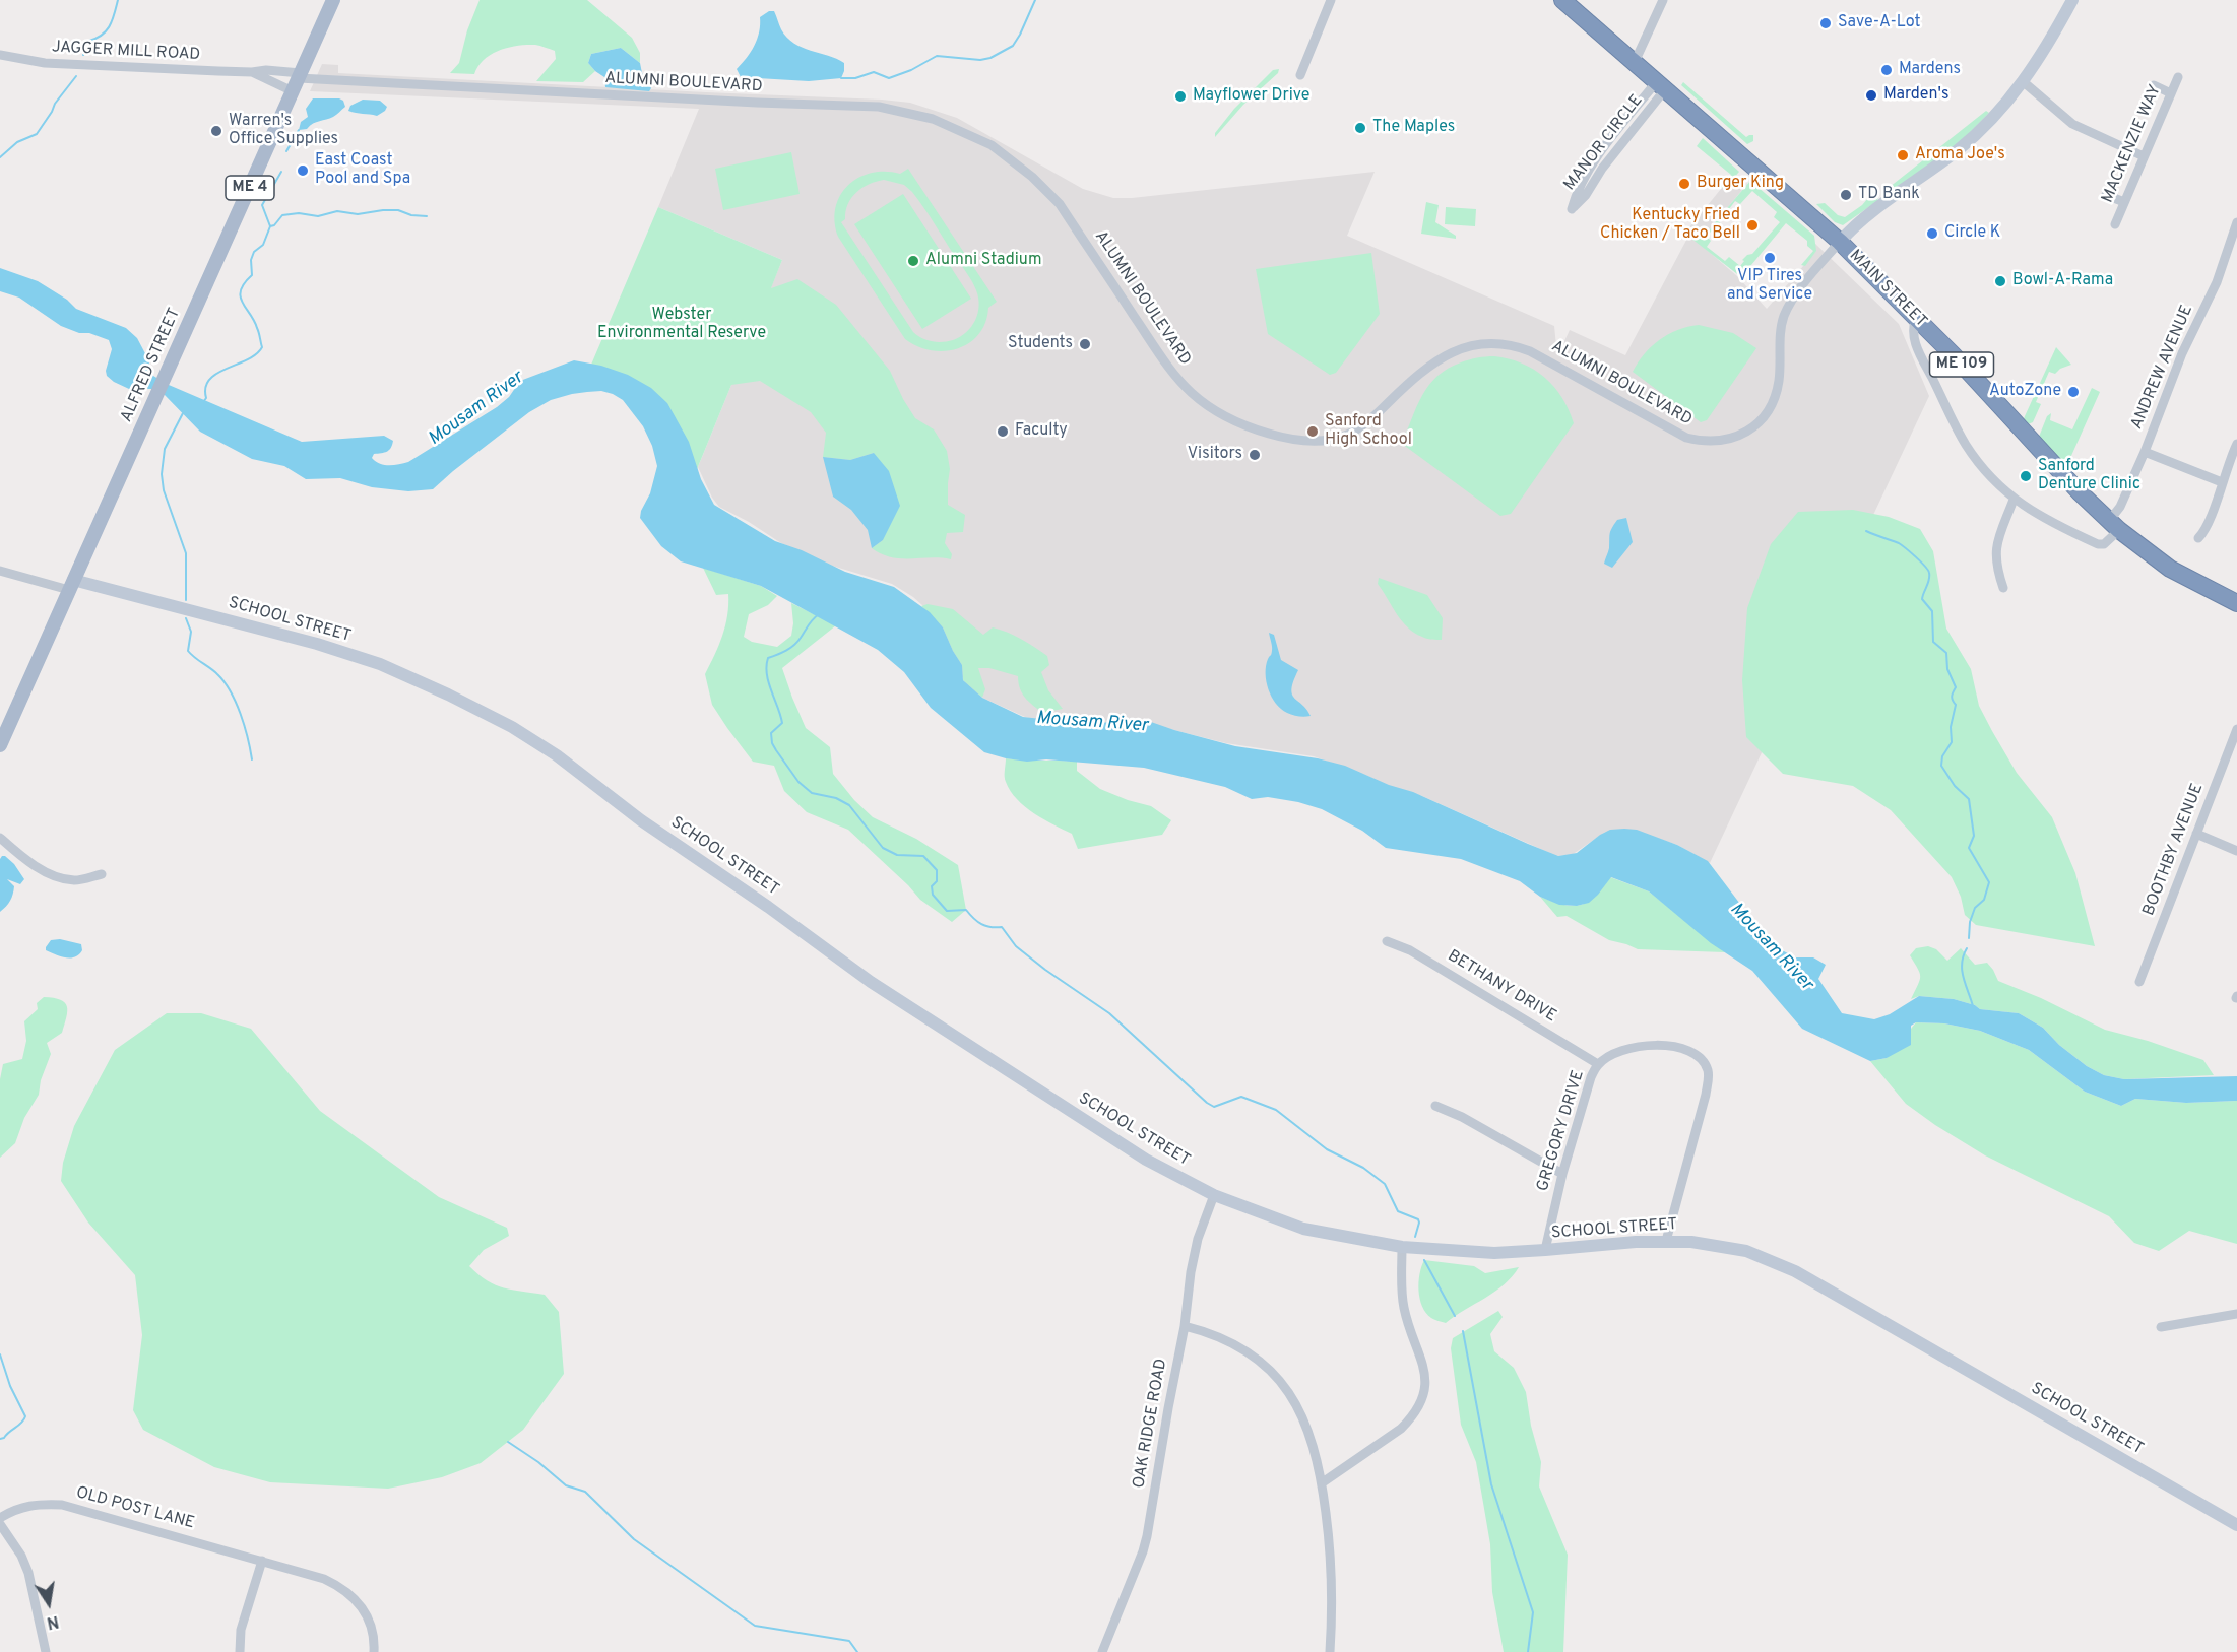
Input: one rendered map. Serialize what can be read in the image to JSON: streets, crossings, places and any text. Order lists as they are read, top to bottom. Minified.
{"streets":{"highway":["MAIN STREET","ME 109"],"main road":["ME 4","ALFRED STREET"],"street":["JAGGER MILL ROAD","ALUMNI BOULEVARD","MANOR CIRCLE","MACKENZIE WAY","ANDREW AVENUE","SCHOOL STREET","BOOTHBY AVENUE","BETHANY DRIVE","GREGORY DRIVE","OAK RIDGE ROAD","OLD POST LANE"]},"crossings":[["JAGGER MILL ROAD","ALUMNI BOULEVARD"],["JAGGER MILL ROAD","ALFRED STREET"],["ALUMNI BOULEVARD","MAIN STREET"],["ALUMNI BOULEVARD","ALFRED STREET"],["MANOR CIRCLE","MAIN STREET"],["MAIN STREET","ANDREW AVENUE"],["ALFRED STREET","SCHOOL STREET"],["SCHOOL STREET","GREGORY DRIVE"],["SCHOOL STREET","OAK RIDGE ROAD"],["BETHANY DRIVE","GREGORY DRIVE"]],"water":["Mousam River"],"parks":["Webster Environmental Reserve"],"places":["Save-A-Lot","Mardens","Marden's","Mayflower Drive","The Maples","Warren's Office Supplies","Aroma Joe's","East Coast Pool and Spa","Burger King","TD Bank","Kentucky Fried Chicken / Taco Bell","Circle K","VIP Tires and Service","Alumni Stadium","Bowl-A-Rama","Students","AutoZone","Faculty","Sanford High School","Visitors","Sanford Denture Clinic"],"north":"bottom"}
